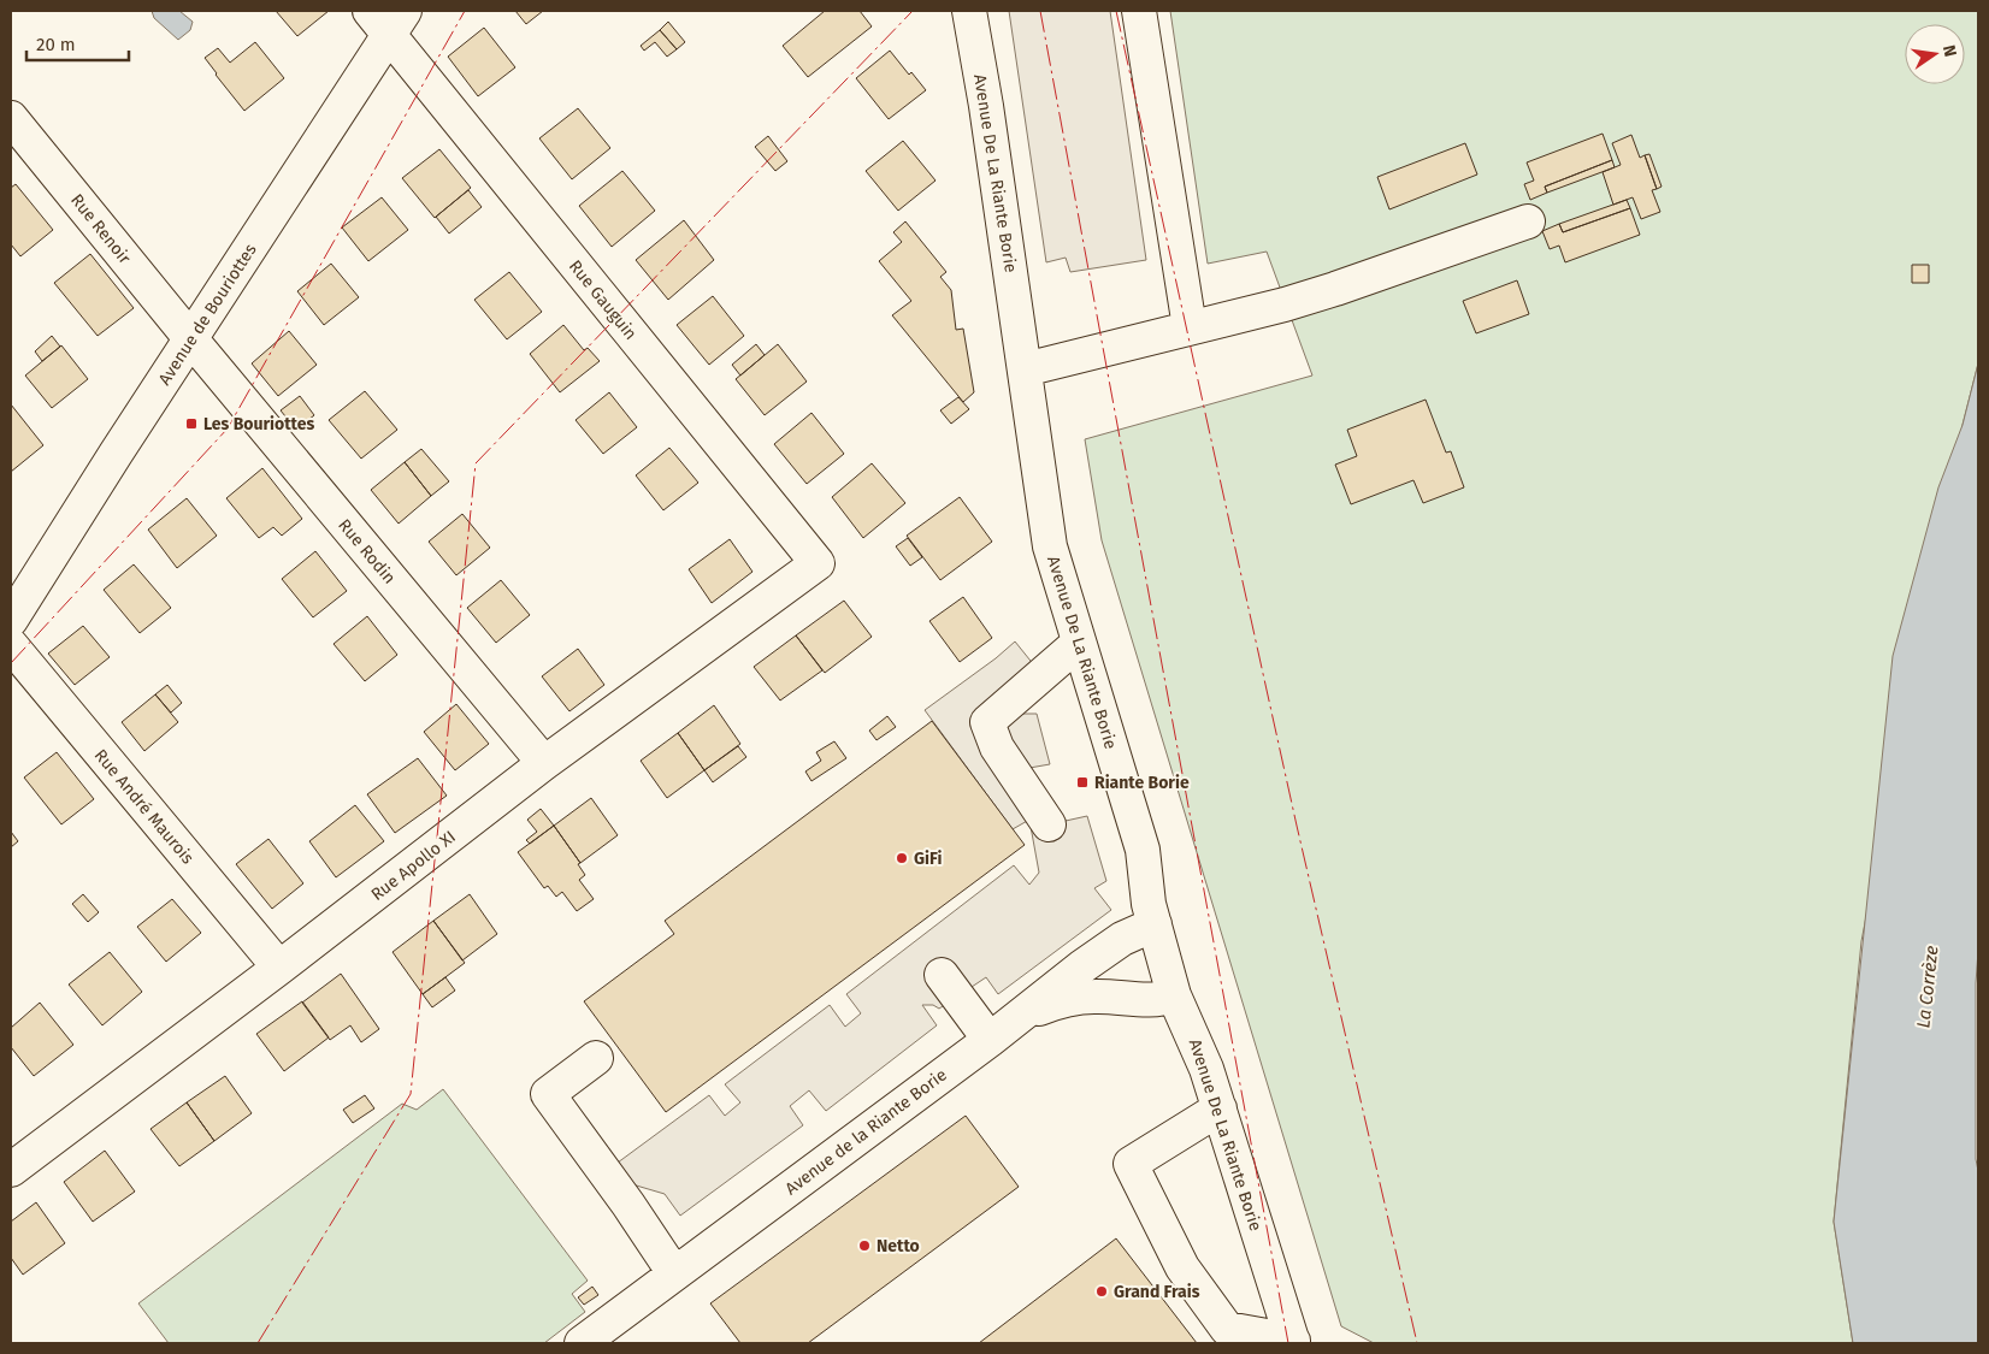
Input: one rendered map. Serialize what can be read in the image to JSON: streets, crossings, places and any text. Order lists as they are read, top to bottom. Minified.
{"streets":{"street":["Avenue De La Riante Borie","Rue Renoir","Rue Gauguin","Avenue de Bouriottes","Rue Rodin","Rue André Maurois","Rue Apollo XI","Avenue de la Riante Borie"]},"crossings":[["Avenue De La Riante Borie","Avenue de la Riante Borie"],["Rue Renoir","Avenue de Bouriottes"],["Rue Renoir","Rue Rodin"],["Rue Gauguin","Avenue de Bouriottes"],["Rue Gauguin","Rue Apollo XI"],["Avenue de Bouriottes","Rue Rodin"],["Rue Rodin","Rue Apollo XI"],["Rue André Maurois","Rue Apollo XI"]],"water":["La Corrèze"],"places":{"transit":["Les Bouriottes","Riante Borie"],"other":["GiFi","Netto","Grand Frais"]},"scale_bar":"20 m","north":"right"}
